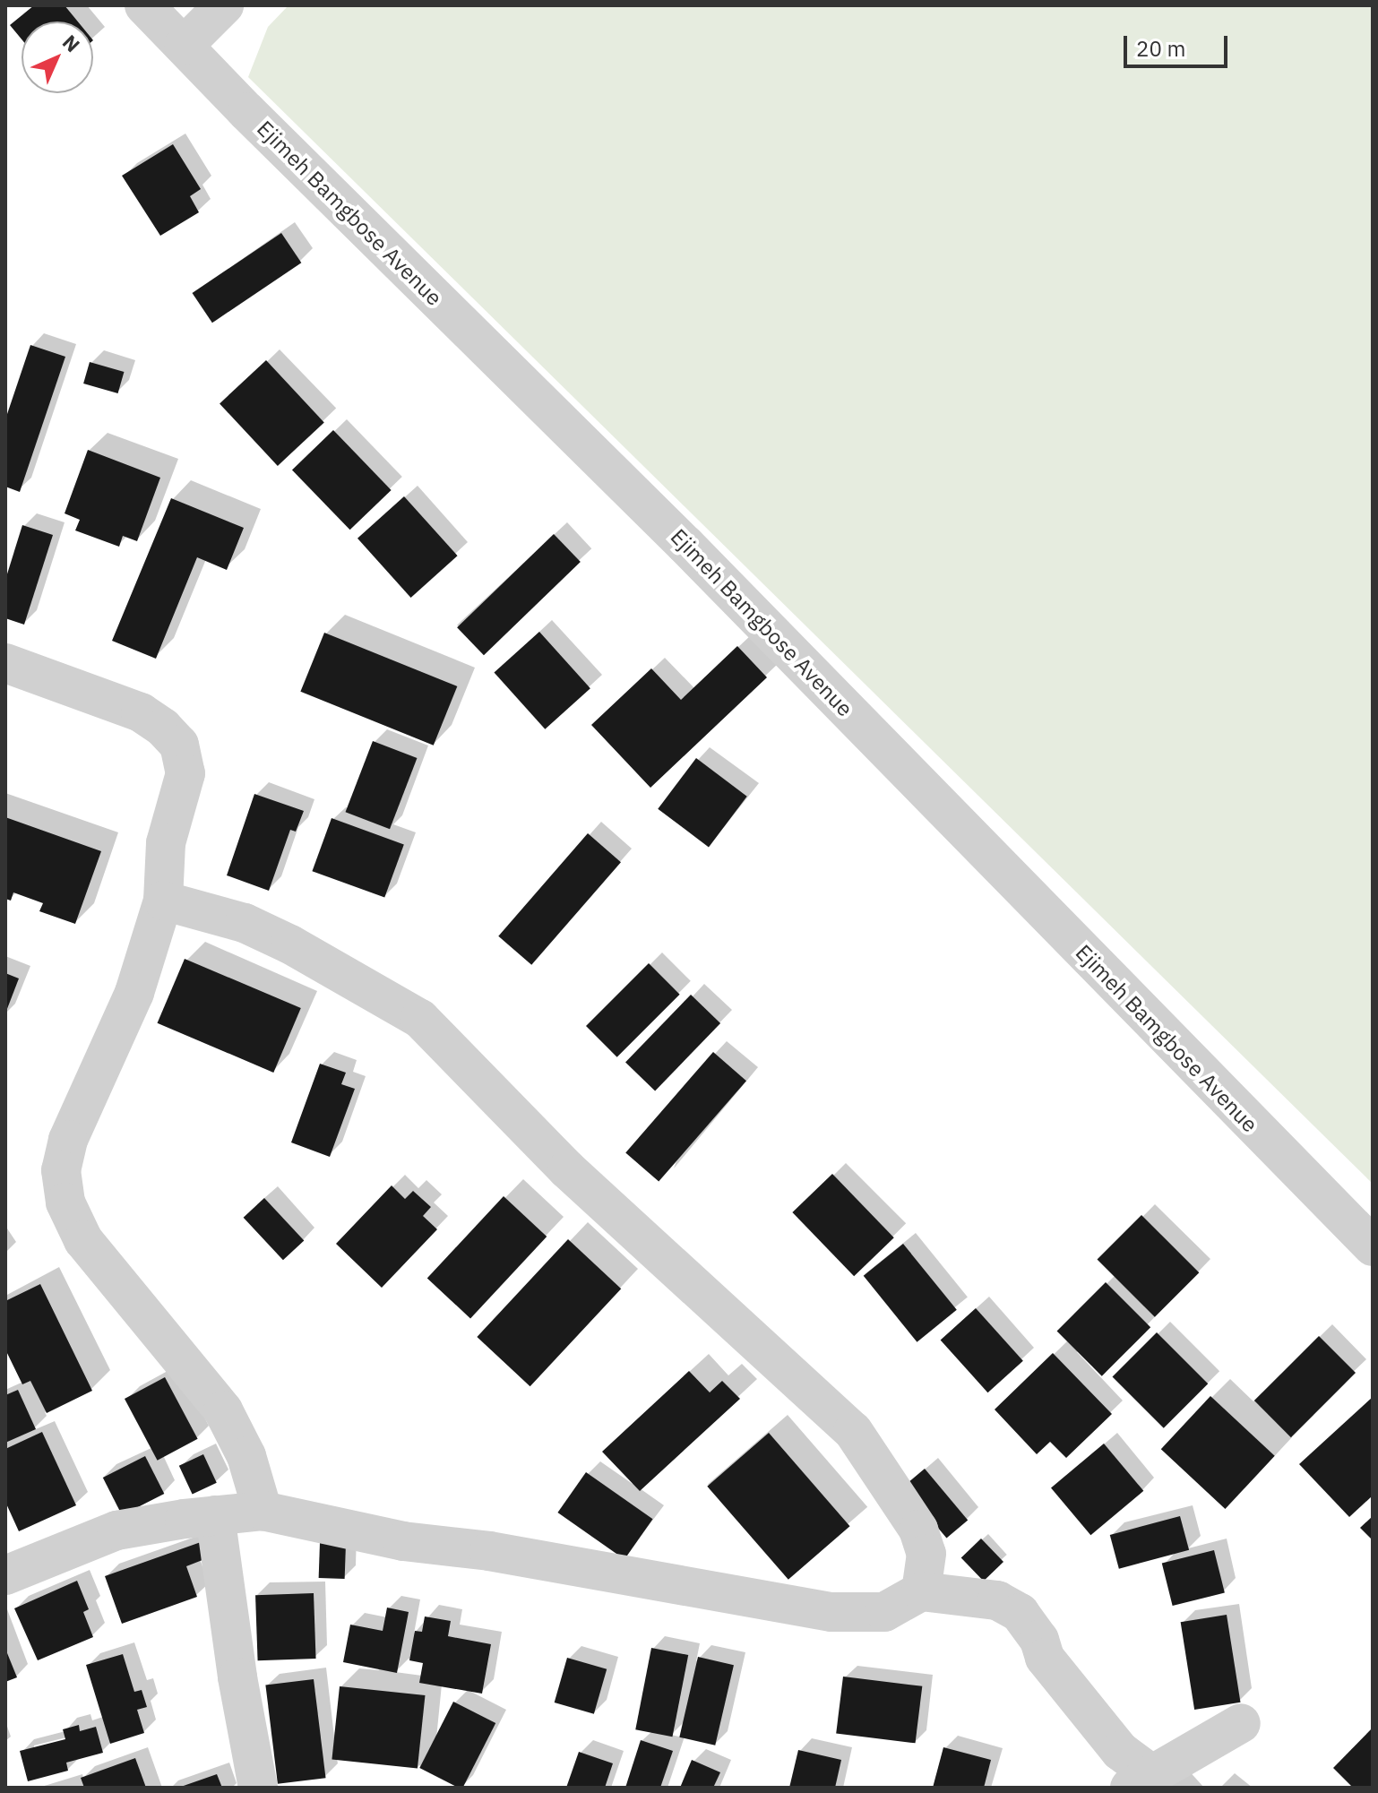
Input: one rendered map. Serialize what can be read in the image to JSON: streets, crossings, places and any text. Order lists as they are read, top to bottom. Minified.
{"streets":{"street":["Ejimeh Bamgbose Avenue"]},"scale_bar":"20 m","north":"top right"}
